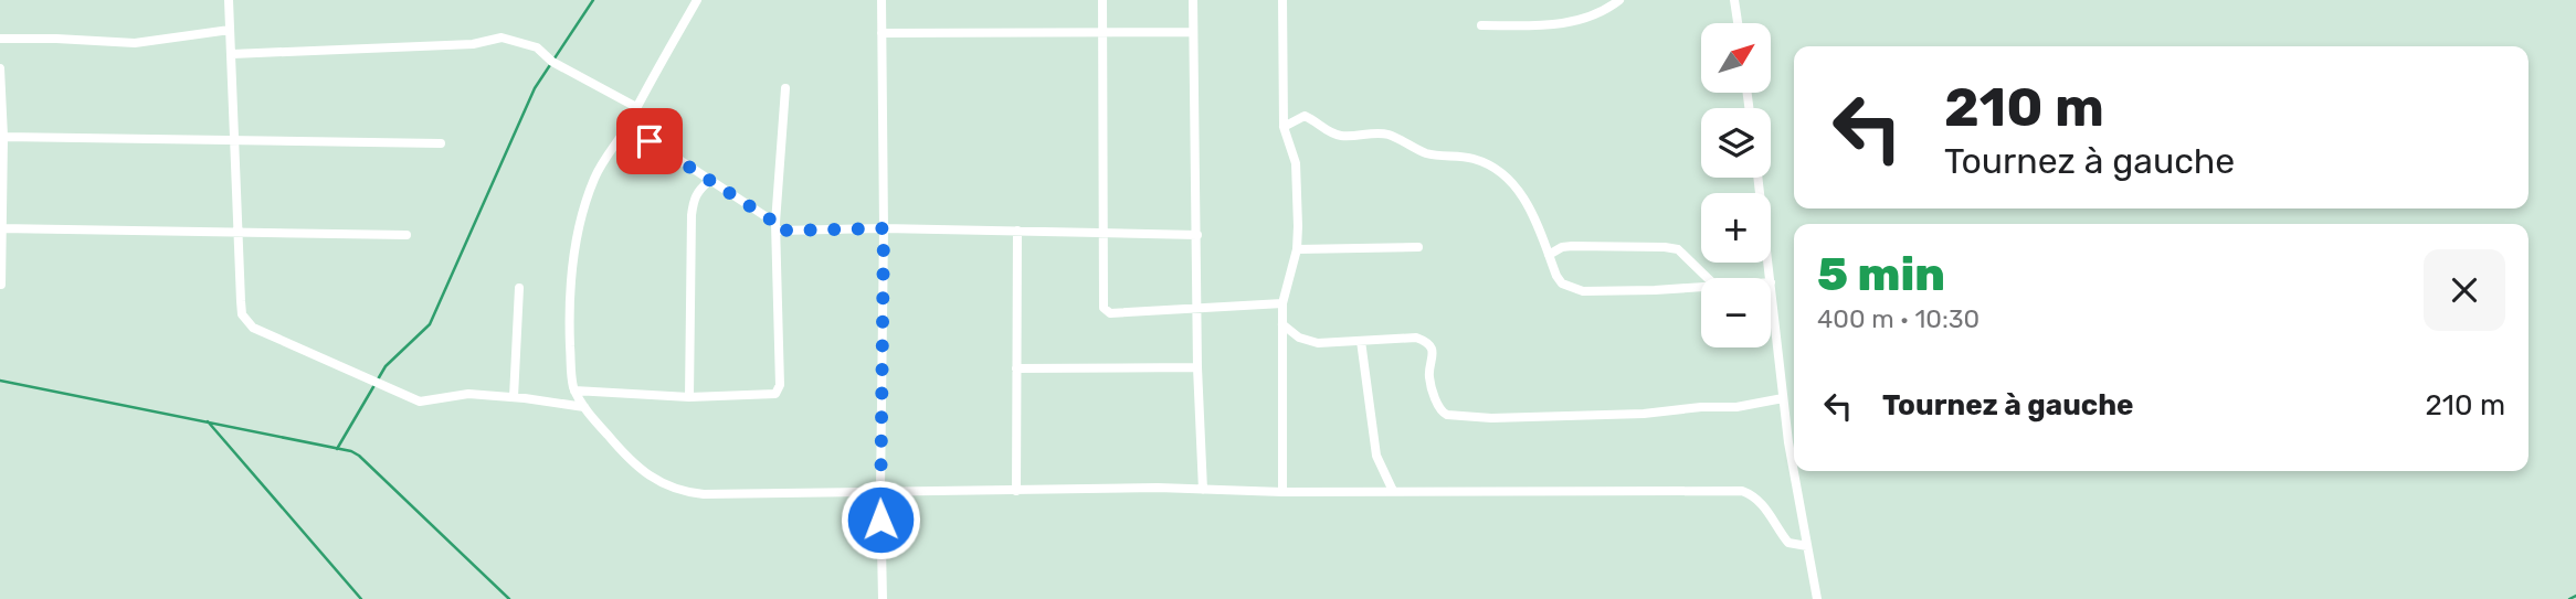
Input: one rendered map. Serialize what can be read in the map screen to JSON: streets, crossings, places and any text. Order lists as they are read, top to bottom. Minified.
{"north":"top right","page":{"map_buttons":["+","−"],"turn":["210 m","Tournez à gauche"],"heading":["5 min","400 m · 10:30"],"list":[{"name":"Tournez à gauche","value":"210 m"}]}}
